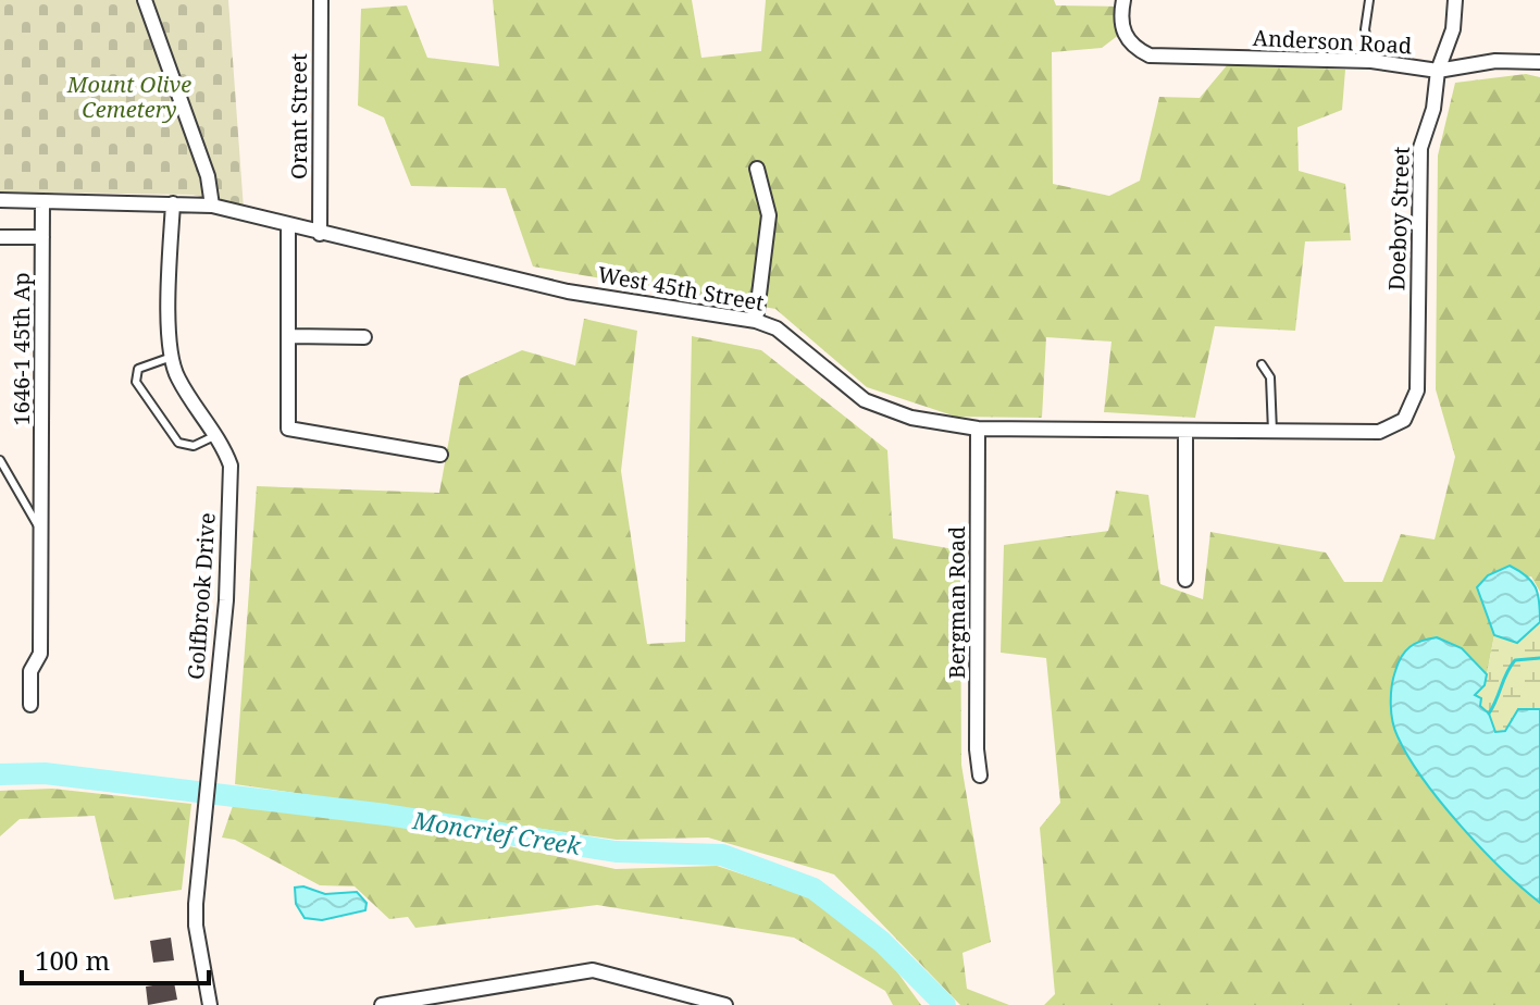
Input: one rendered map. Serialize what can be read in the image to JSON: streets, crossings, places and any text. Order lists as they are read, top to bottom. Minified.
{"streets":{"street":["Anderson Road","Orant Street","Doeboy Street","West 45th Street","1646-1 45th Ap","Golfbrook Drive","Bergman Road"]},"crossings":[["Anderson Road","Doeboy Street"],["Orant Street","West 45th Street"],["Doeboy Street","West 45th Street"],["West 45th Street","1646-1 45th Ap"],["West 45th Street","Golfbrook Drive"],["West 45th Street","Bergman Road"]],"water":["Moncrief Creek"],"parks":["Mount Olive Cemetery"],"scale_bar":"100 m"}
